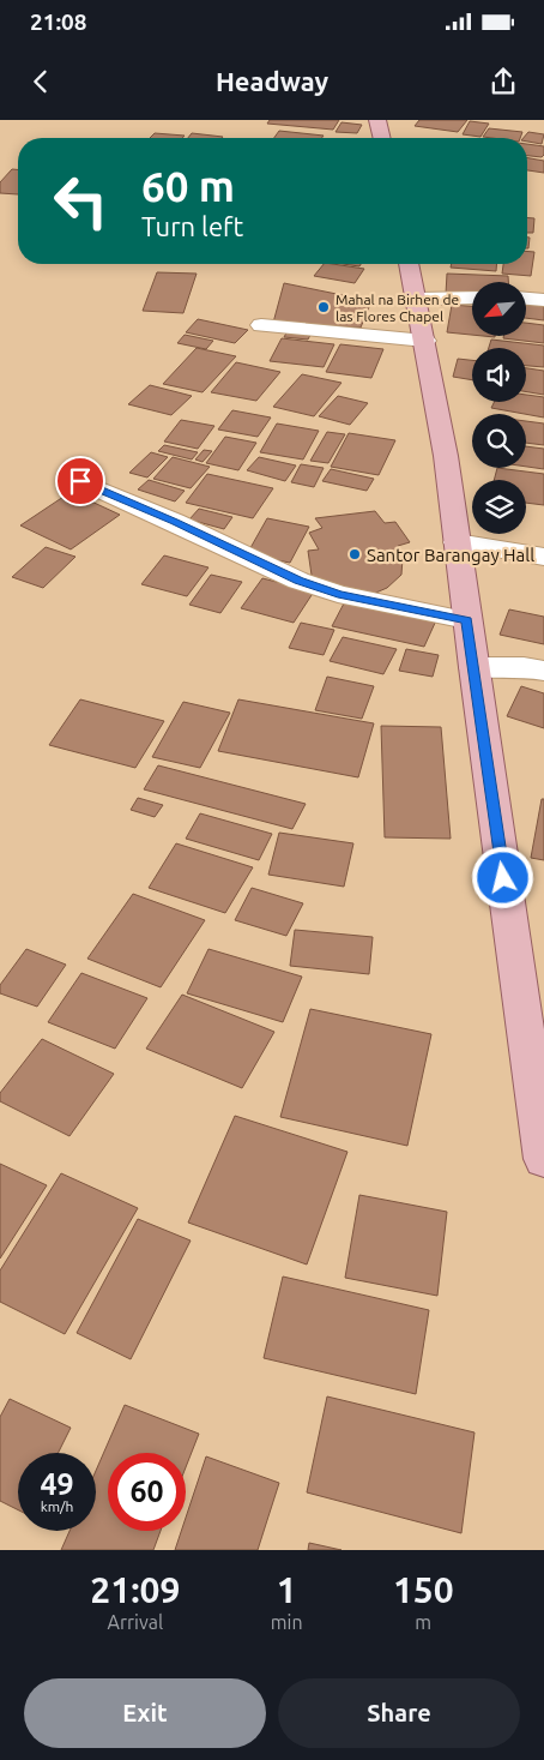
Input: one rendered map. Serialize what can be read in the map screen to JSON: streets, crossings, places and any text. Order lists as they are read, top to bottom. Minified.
{"places":["Mahal na Birhen de las Flores Chapel","Santor Barangay Hall"],"north":"bottom left","page":{"status":"21:08","header":"Headway","turn":["60 m","Turn left"],"speed":"49 km/h","limit":"60","eta":["21:09","Arrival","1","min","150","m"],"buttons":["Exit","Share"]}}
